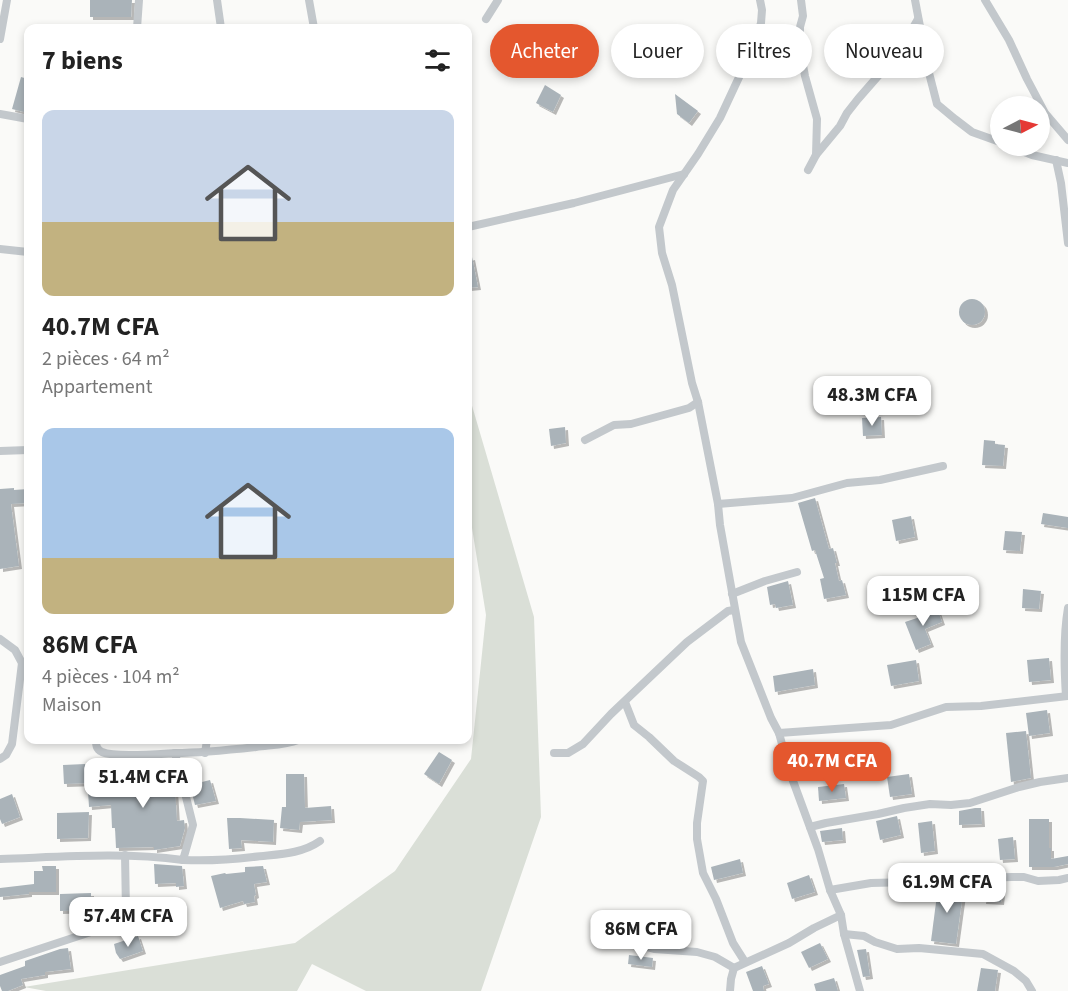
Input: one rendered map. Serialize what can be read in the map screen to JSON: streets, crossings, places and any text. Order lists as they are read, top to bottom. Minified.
{"north":"right","page":{"chip":["Acheter","Louer","Filtres","Nouveau"],"heading":"7 biens","list":[{"name":"40.7M CFA","note":"2 pièces · 64 m² · Appartement"},{"name":"86M CFA","note":"4 pièces · 104 m² · Maison"}],"price":["48.3M CFA","115M CFA","40.7M CFA","51.4M CFA","61.9M CFA","57.4M CFA","86M CFA"]}}
